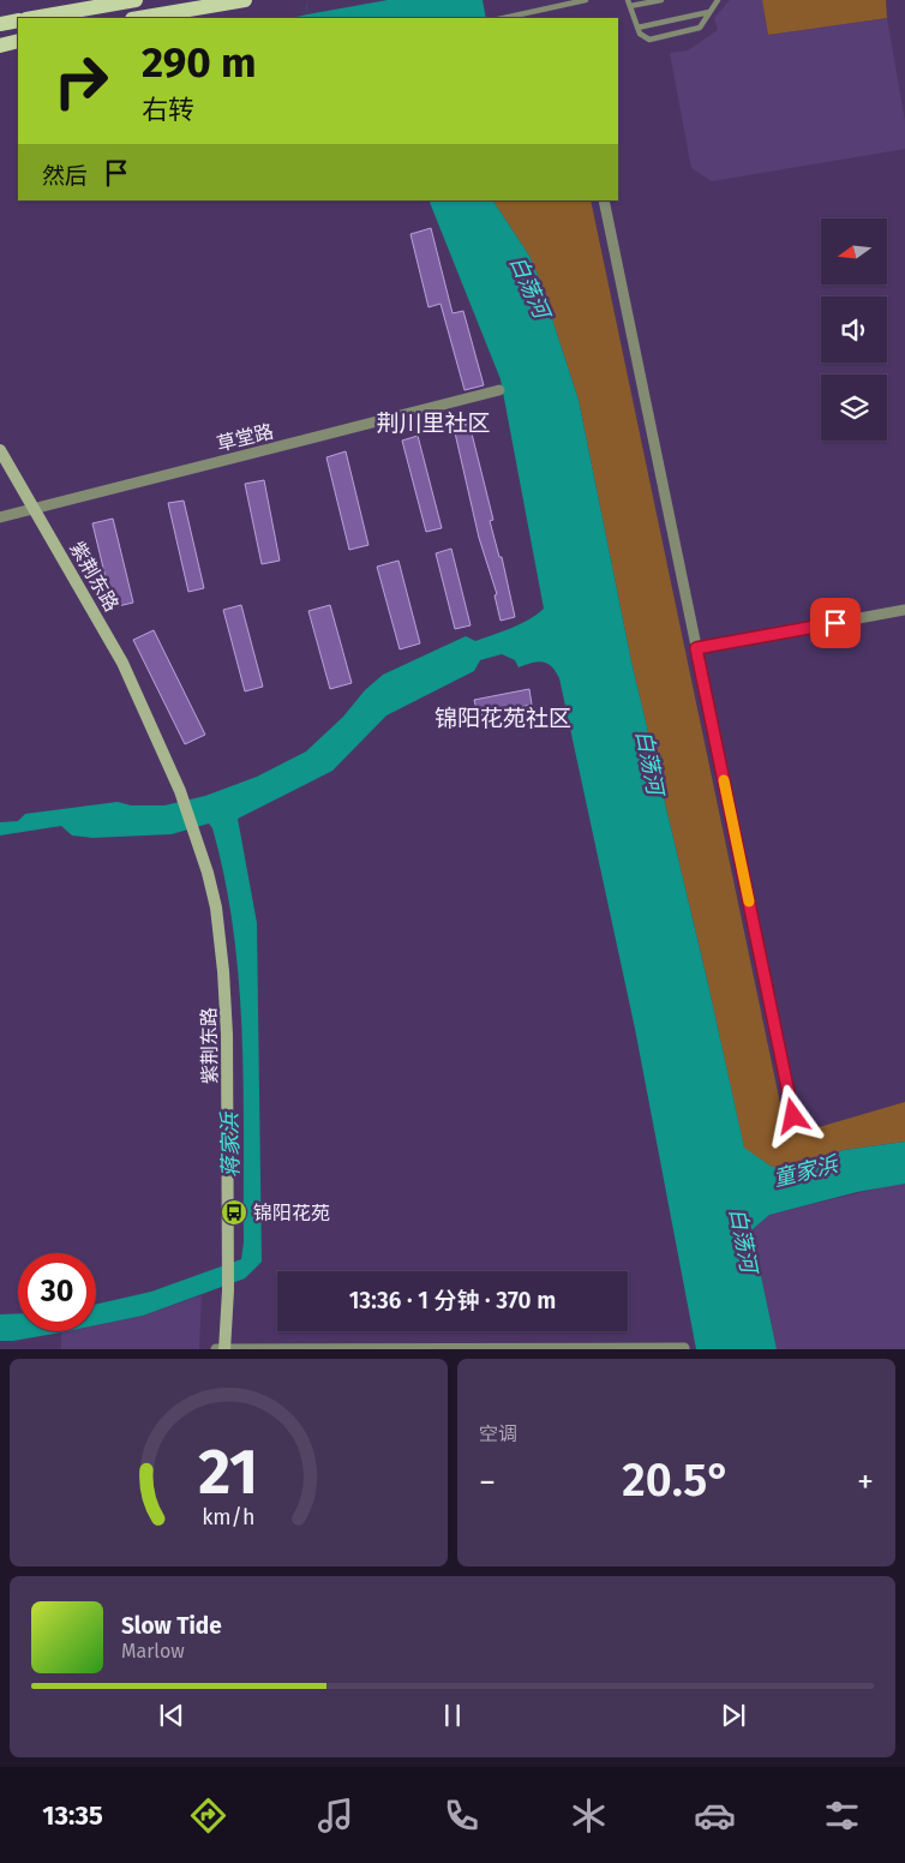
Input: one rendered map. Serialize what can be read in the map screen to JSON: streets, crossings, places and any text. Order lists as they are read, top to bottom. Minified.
{"streets":{"street":["草堂路","紫荆东路"]},"crossings":[["草堂路","紫荆东路"]],"districts":["荆川里社区","锦阳花苑社区"],"water":["白荡河","蒋家浜","童家浜"],"places":{"bus stop":["锦阳花苑"]},"north":"left","page":{"turn":["290 m","右转"],"then":"然后","limit":"30","trip":"13:36 · 1 分钟 · 370 m","tile":"空调","heat":["−","20.5°","+"],"song":["Slow Tide","Marlow"],"tabs":"13:35","gauge":["21","km/h"]}}
